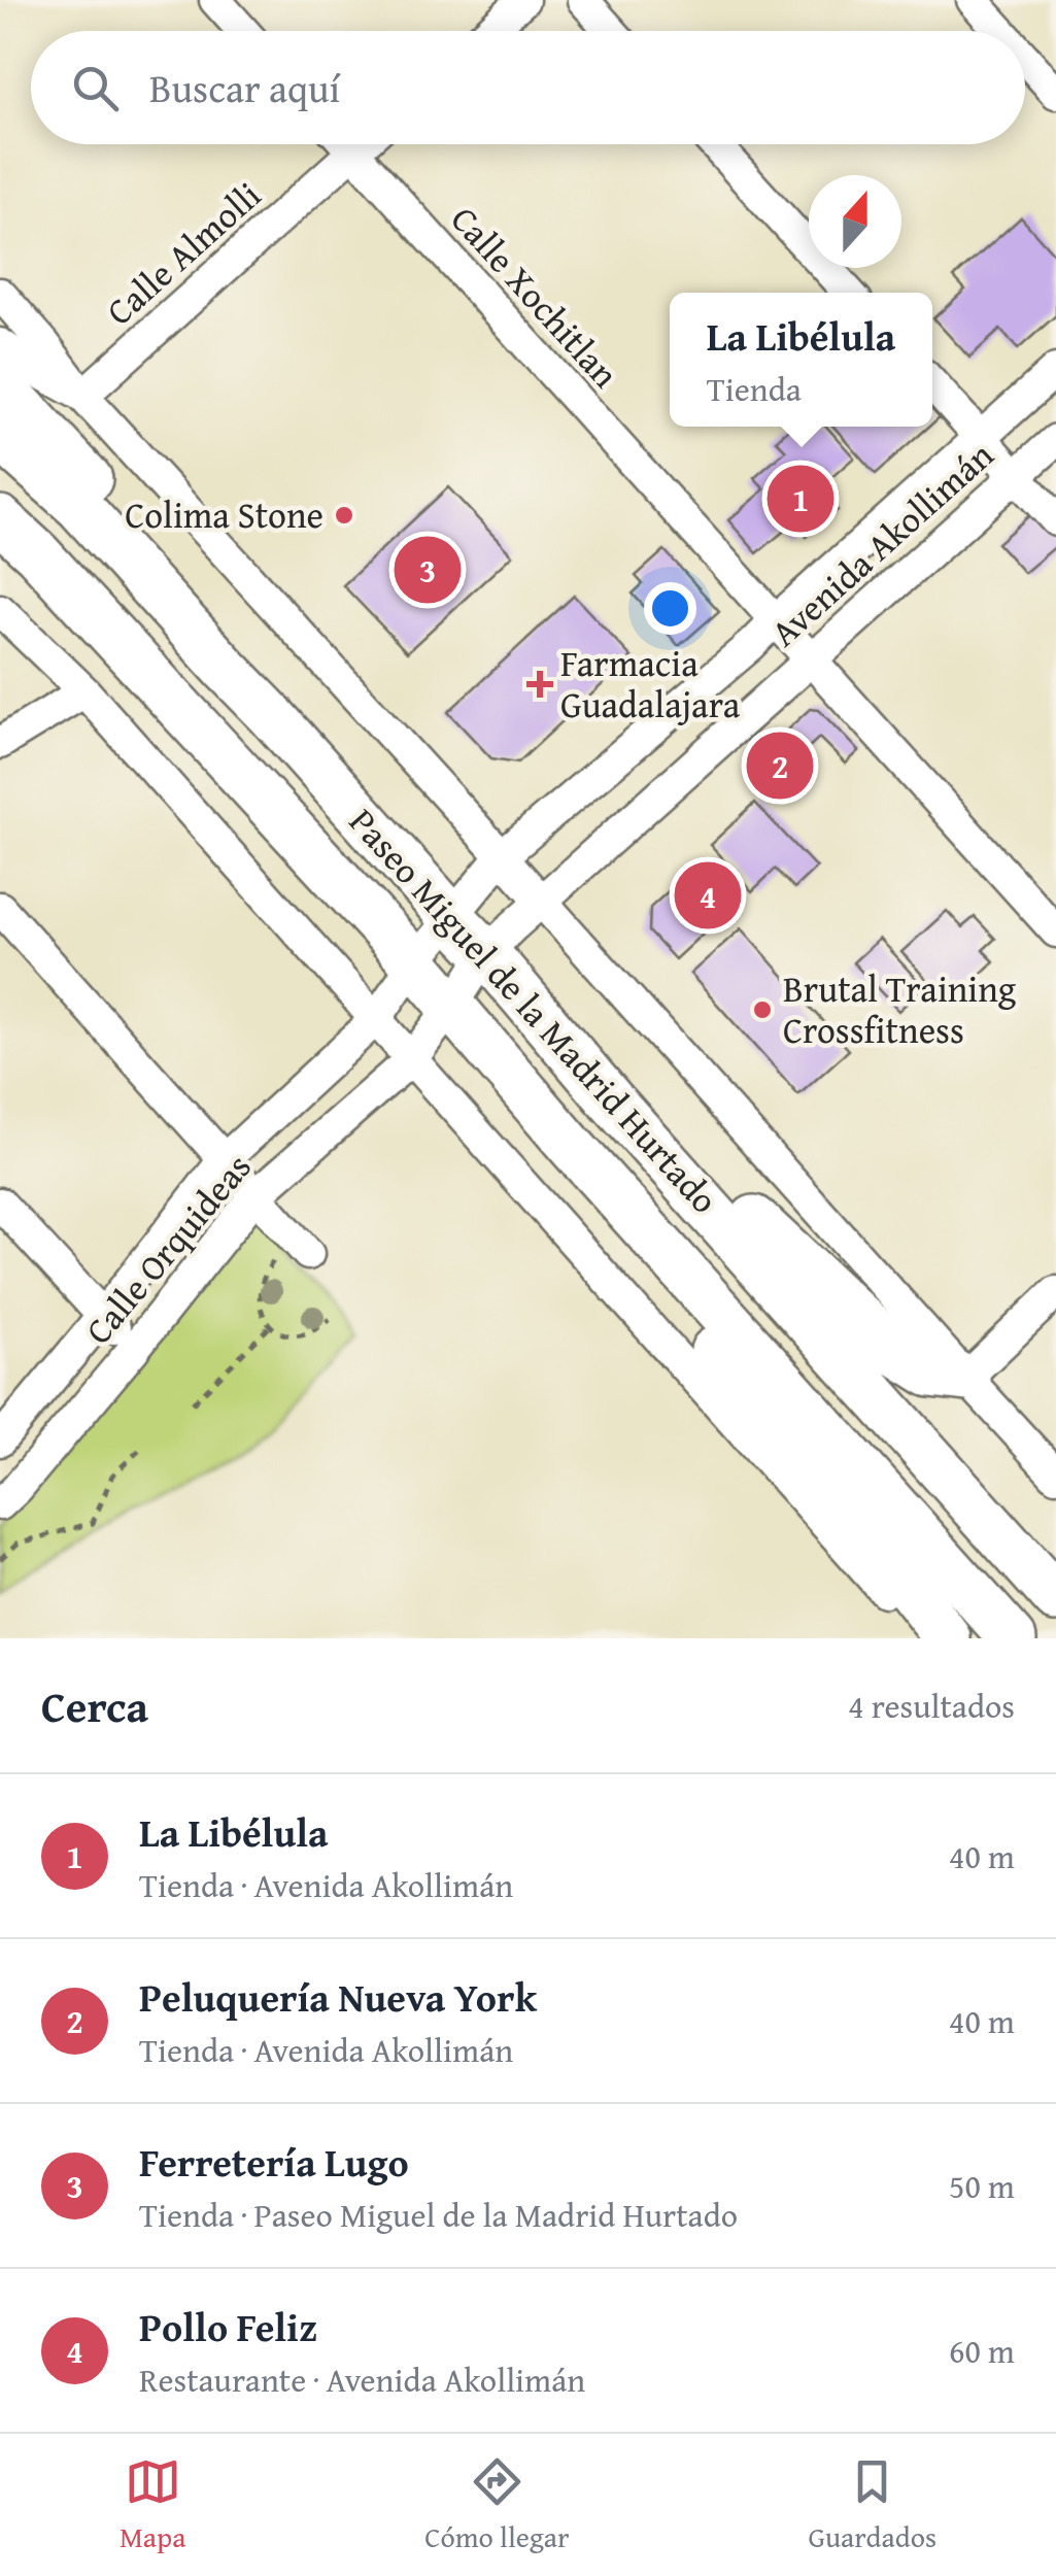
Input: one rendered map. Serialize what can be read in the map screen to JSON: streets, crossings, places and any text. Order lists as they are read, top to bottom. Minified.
{"streets":{"highway":["Paseo Miguel de la Madrid Hurtado"],"street":["Calle Almolli","Calle Xochitlan","Avenida Akollimán","Calle Orquideas"]},"crossings":[["Calle Almolli","Calle Xochitlan"],["Calle Xochitlan","Avenida Akollimán"],["Avenida Akollimán","Paseo Miguel de la Madrid Hurtado"],["Avenida Akollimán","Calle Orquideas"],["Paseo Miguel de la Madrid Hurtado","Calle Orquideas"]],"places":{"other":["Colima Stone","Brutal Training Crossfitness"],"health":["Farmacia Guadalajara"]},"north":"top","page":{"search":"Buscar aquí","popup":["La Libélula","Tienda"],"pins":["1","3","2","4"],"heading":["Cerca","4 resultados"],"list":[{"mark":"1","name":"La Libélula","note":"Tienda · Avenida Akollimán","value":"40 m"},{"mark":"2","name":"Peluquería Nueva York","note":"Tienda · Avenida Akollimán","value":"40 m"},{"mark":"3","name":"Ferretería Lugo","note":"Tienda · Paseo Miguel de la Madrid Hurtado","value":"50 m"},{"mark":"4","name":"Pollo Feliz","note":"Restaurante · Avenida Akollimán","value":"60 m"}],"nav":["Mapa","Cómo llegar","Guardados"]}}
